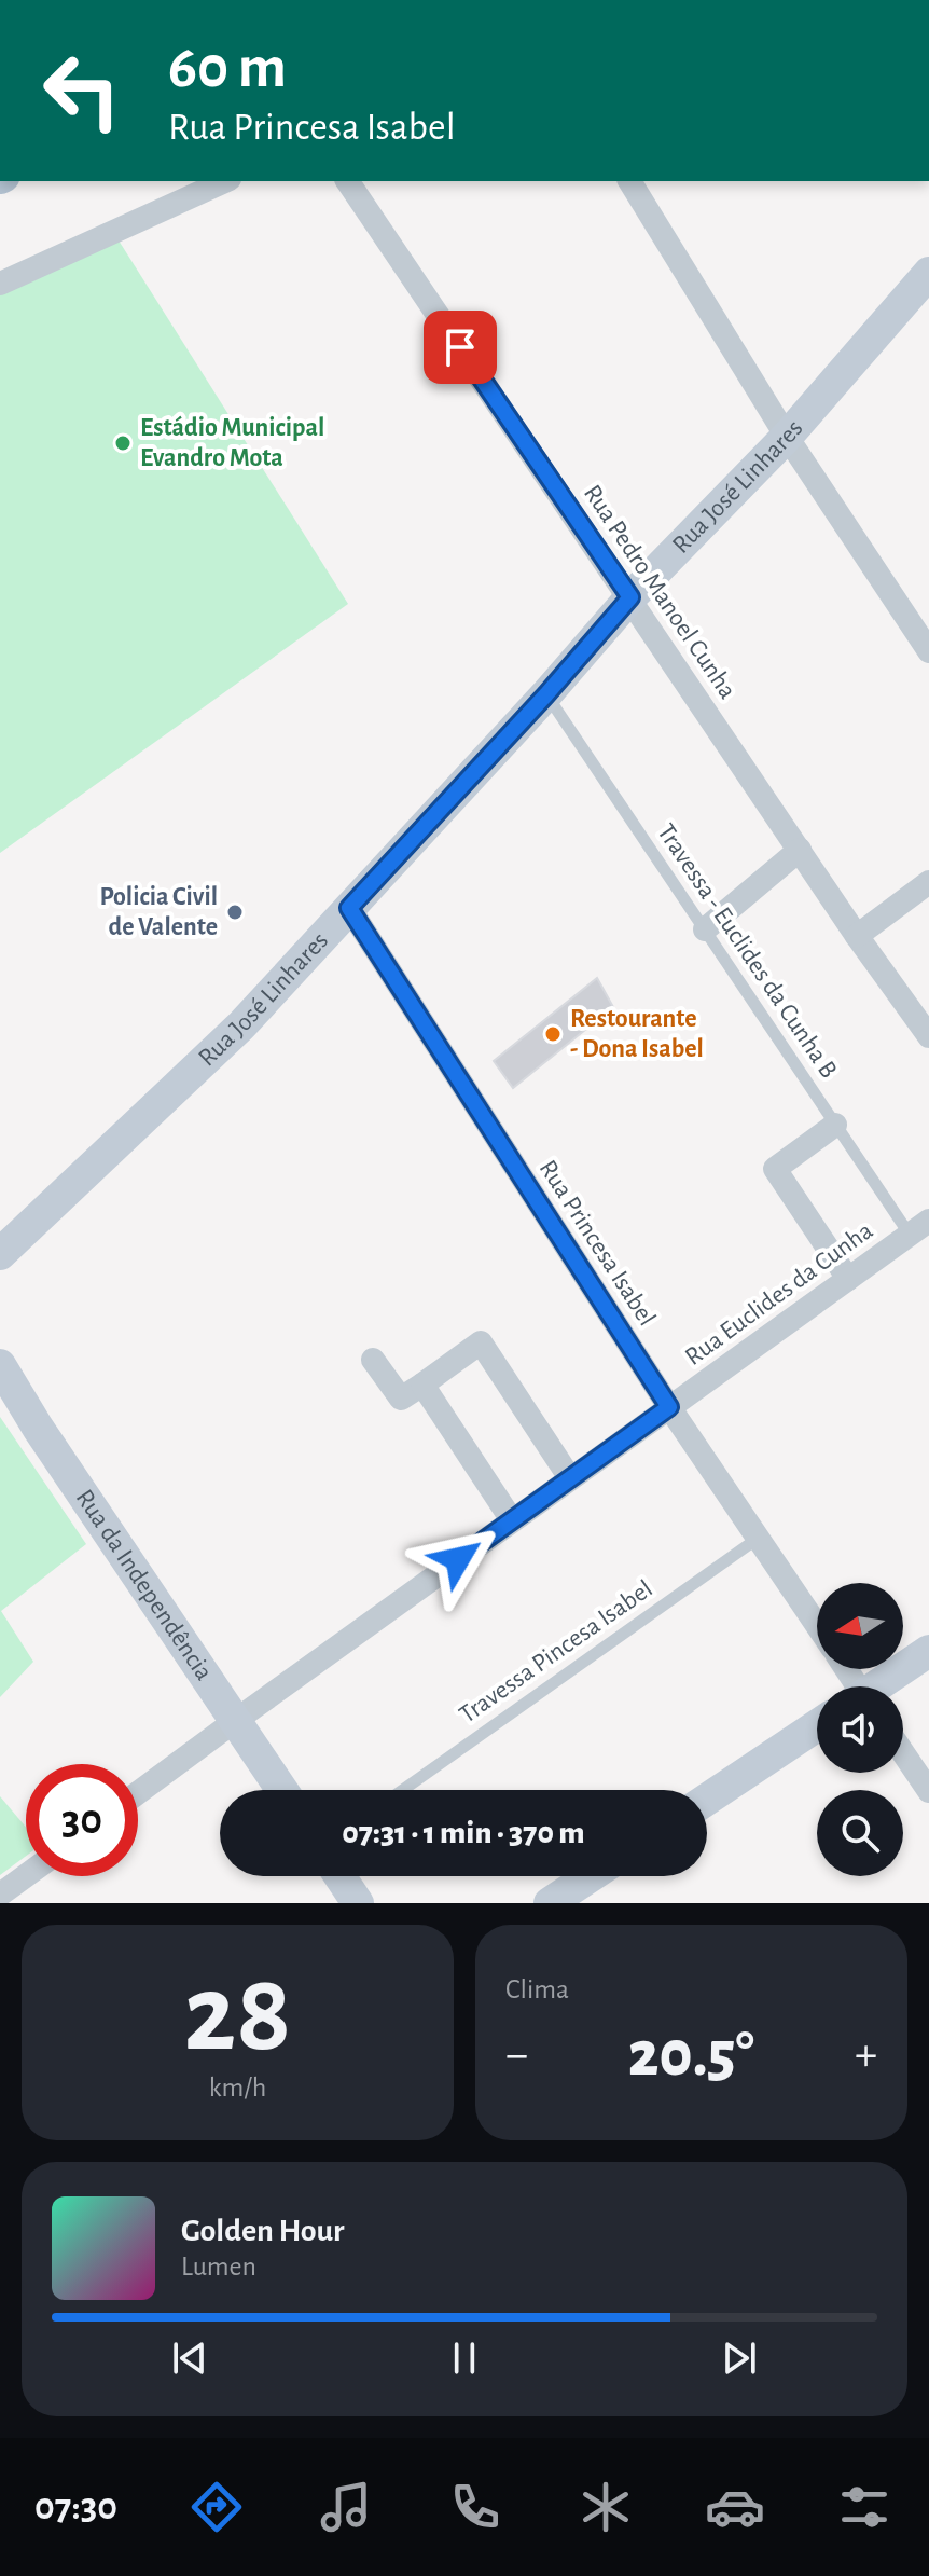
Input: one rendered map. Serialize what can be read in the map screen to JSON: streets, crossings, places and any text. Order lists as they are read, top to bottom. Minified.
{"streets":{"street":["Rua José Linhares","Rua Pedro Manoel Cunha","Rua Princesa Isabel","Rua Euclides da Cunha","Rua da Independência"],"lane":["Travessa - Euclides da Cunha B","Travessa Pincesa Isabel"]},"crossings":[["Rua José Linhares","Rua Pedro Manoel Cunha"],["Rua José Linhares","Travessa - Euclides da Cunha B"],["Rua José Linhares","Rua Princesa Isabel"],["Travessa - Euclides da Cunha B","Rua Euclides da Cunha"],["Rua Princesa Isabel","Rua Euclides da Cunha"],["Rua Princesa Isabel","Travessa Pincesa Isabel"],["Rua Euclides da Cunha","Rua da Independência"]],"places":["Estádio Municipal Evandro Mota","Policia Civil de Valente","Restourante - Dona Isabel"],"north":"left","page":{"turn":["60 m","Rua Princesa Isabel"],"limit":"30","trip":"07:31 · 1 min · 370 m","tile":[["28","km/h"],"Clima"],"heat":["−","20.5°","+"],"song":["Golden Hour","Lumen"],"tabs":"07:30"}}
